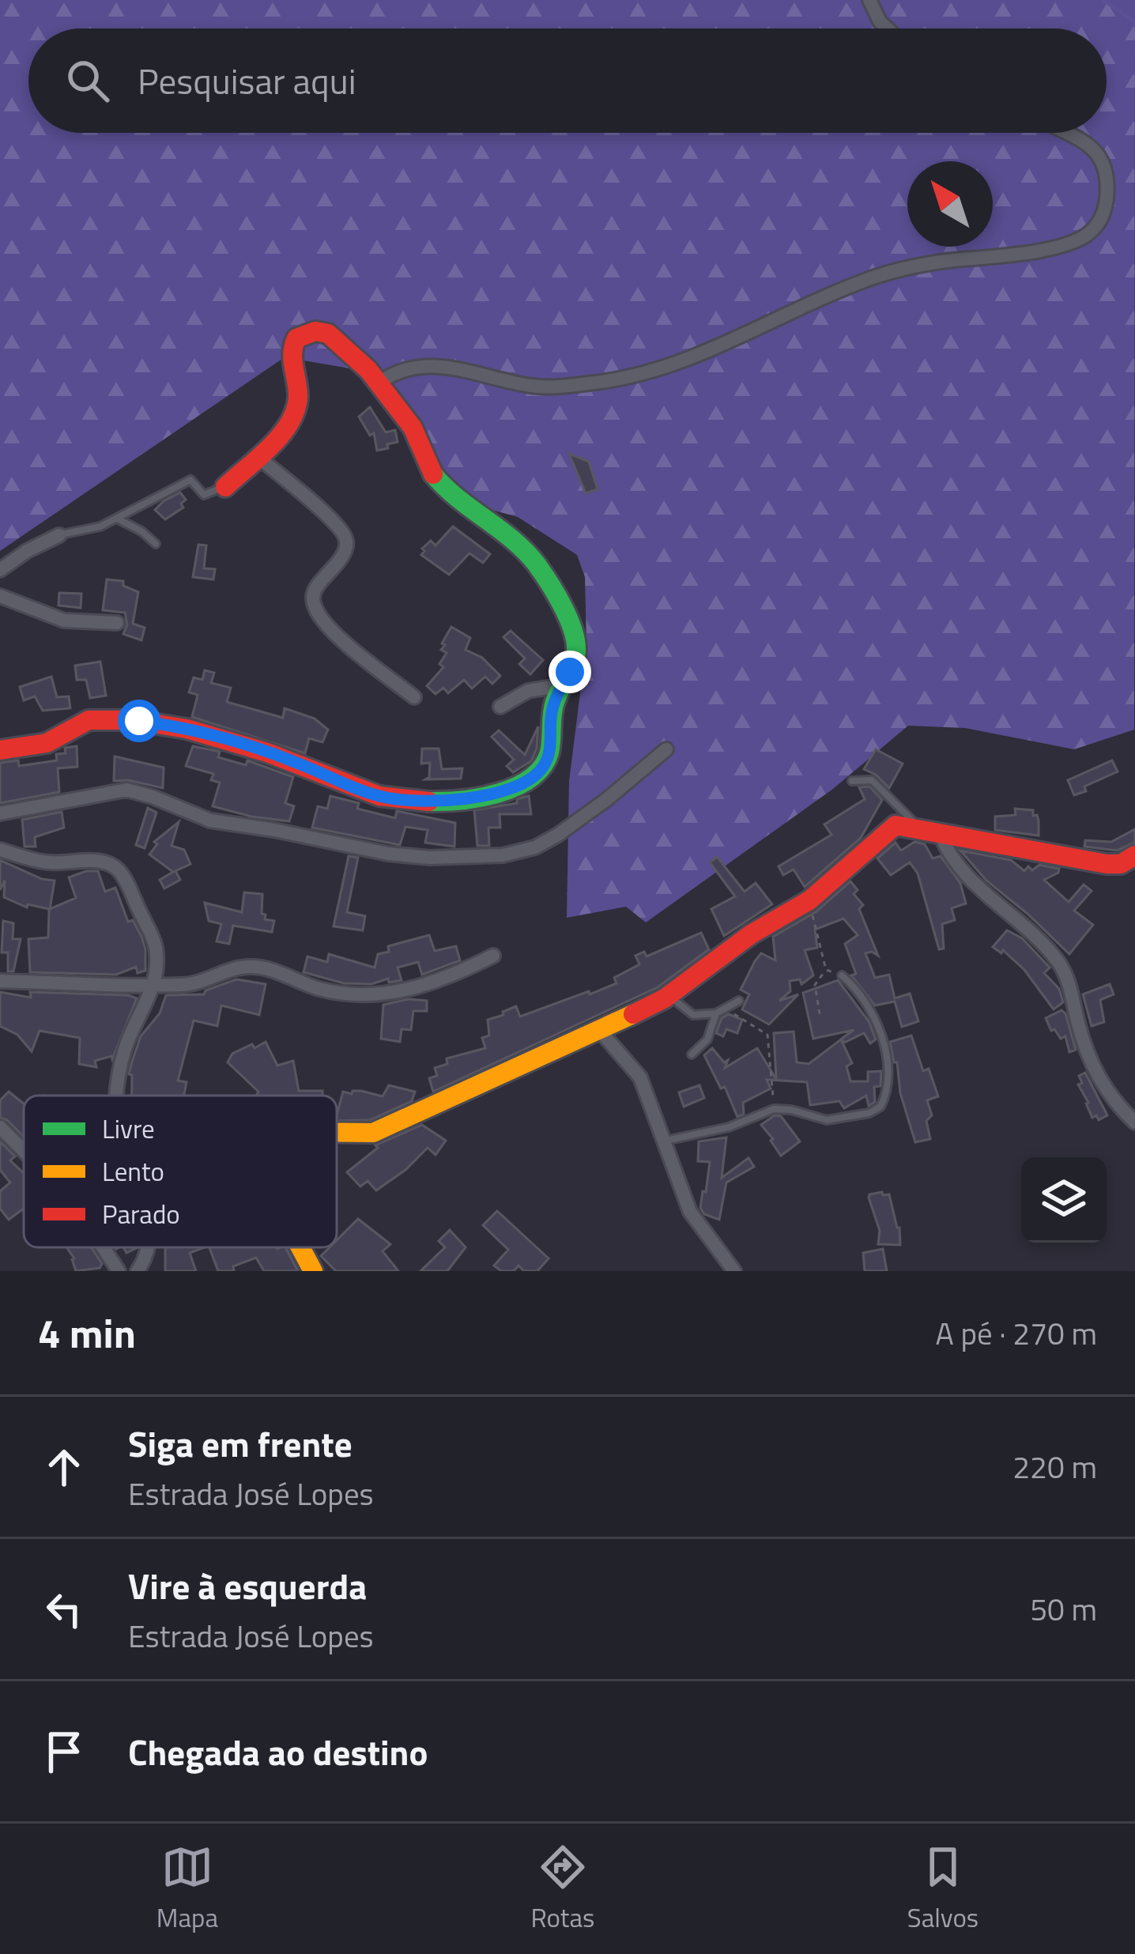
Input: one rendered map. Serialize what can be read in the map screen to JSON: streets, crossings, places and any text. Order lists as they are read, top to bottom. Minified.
{"legend":["Livre","Lento","Parado"],"north":"top left","page":{"search":"Pesquisar aqui","heading":["4 min","A pé · 270 m"],"list":[["Siga em frente","Estrada José Lopes","220 m"],["Vire à esquerda","Estrada José Lopes","50 m"],"Chegada ao destino"],"nav":["Mapa","Rotas","Salvos"]}}
